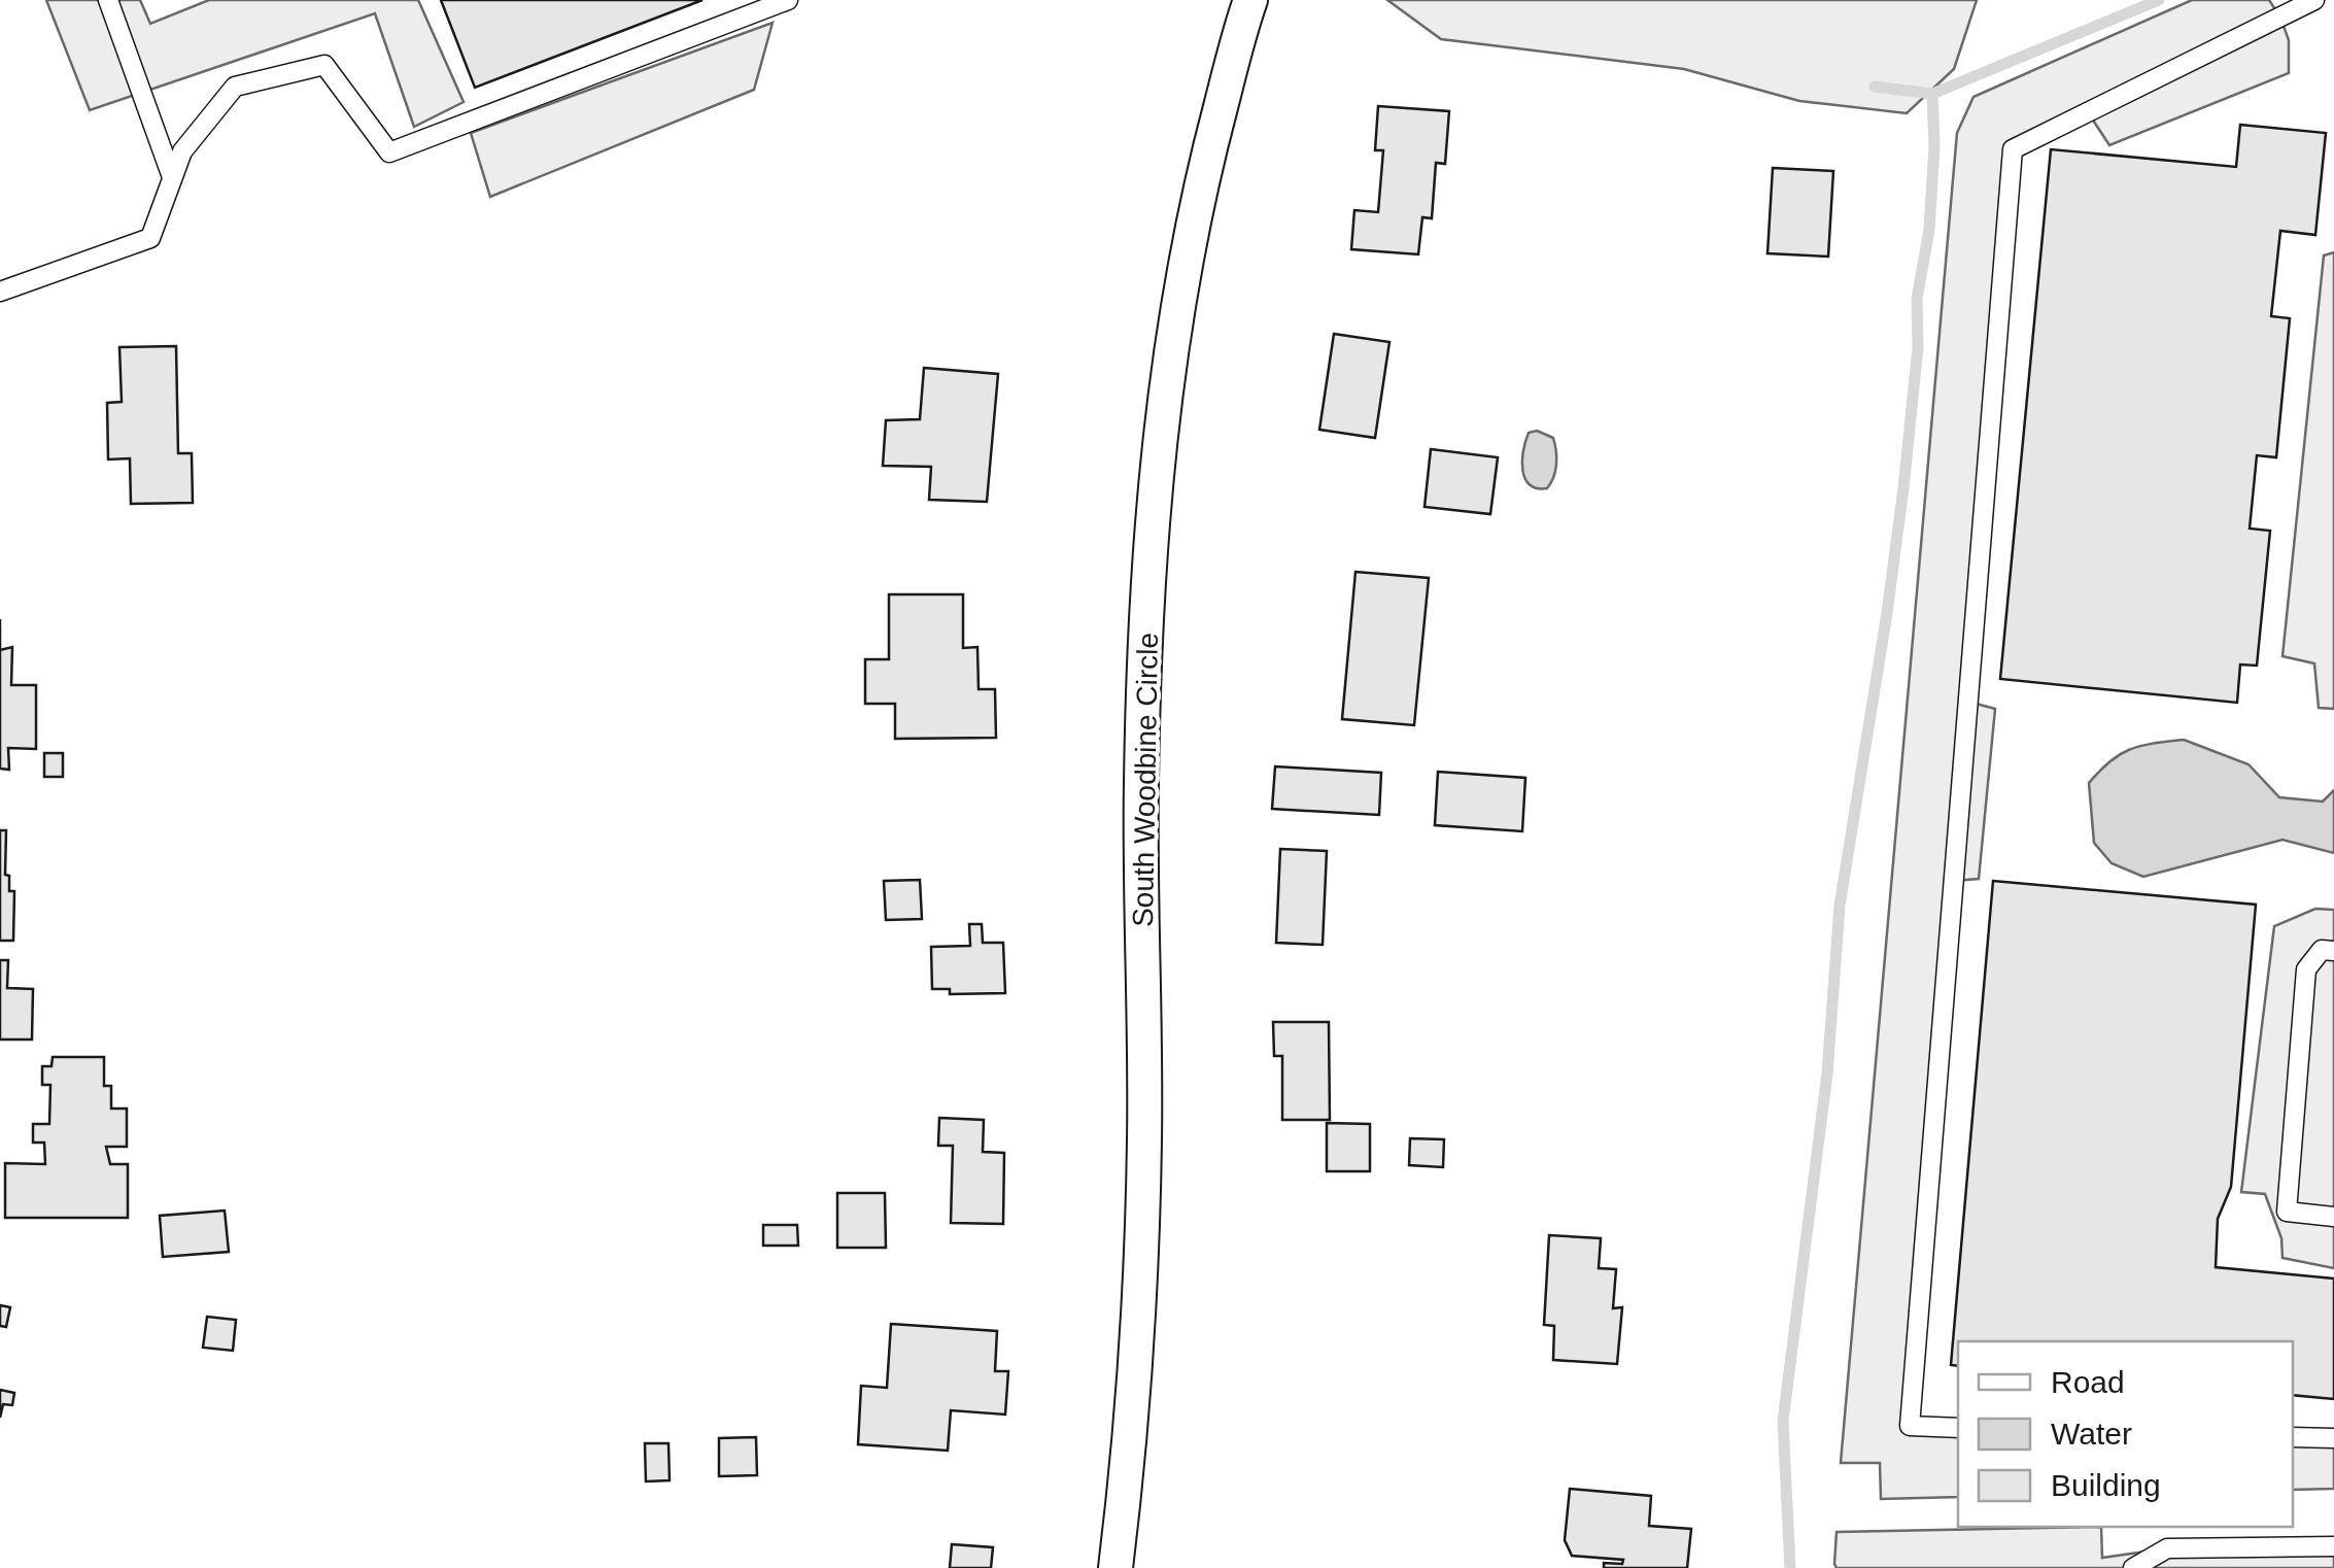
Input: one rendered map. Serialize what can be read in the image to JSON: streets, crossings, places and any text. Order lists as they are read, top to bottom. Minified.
{"streets":{"street":["South Woodbine Circle"]},"legend":["Road","Water","Building"]}
